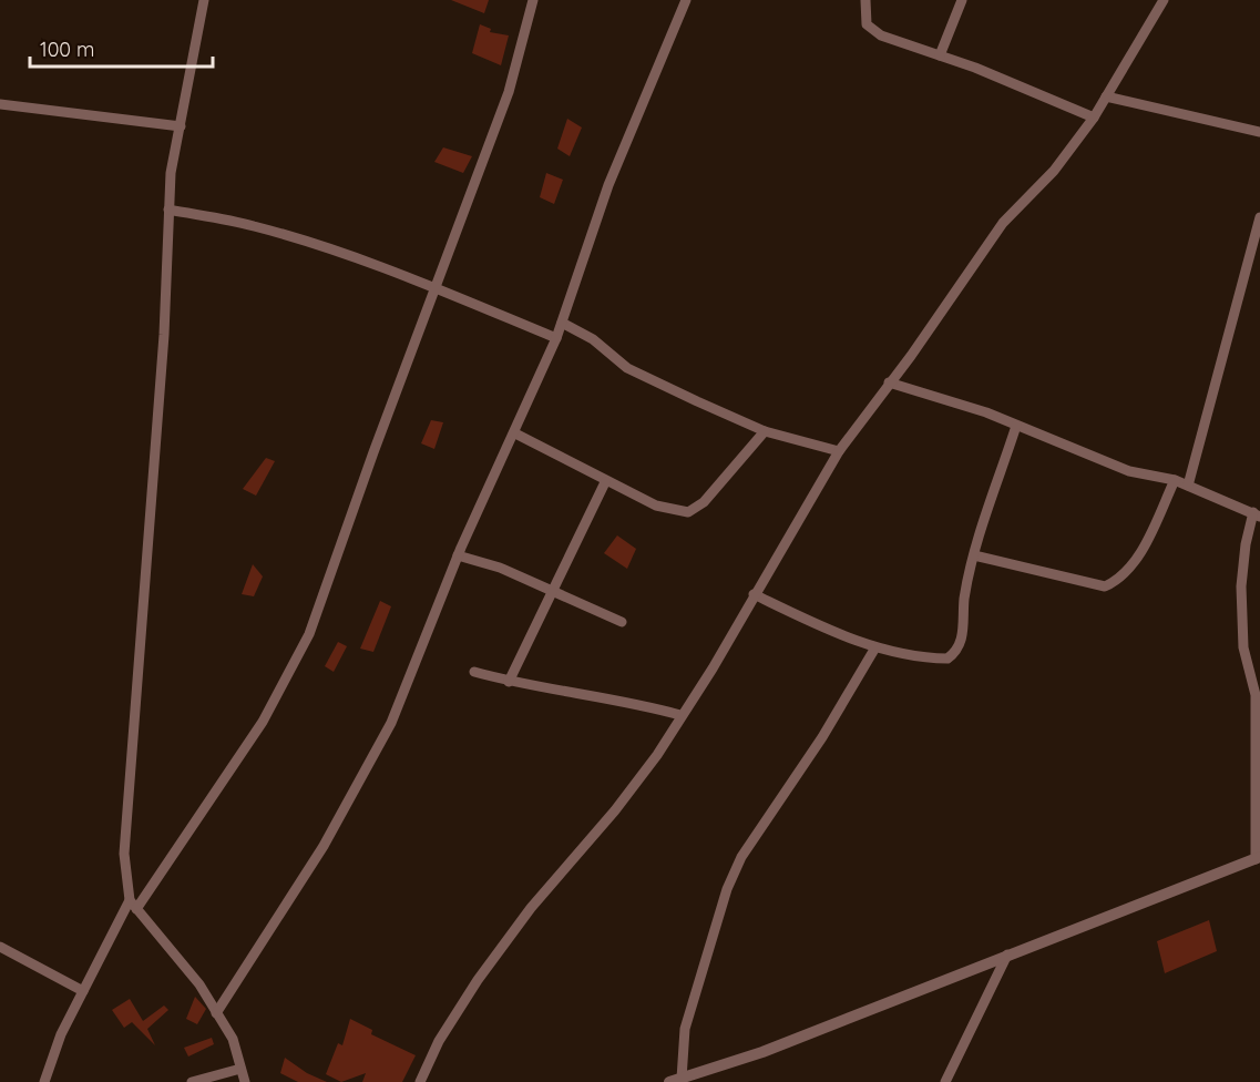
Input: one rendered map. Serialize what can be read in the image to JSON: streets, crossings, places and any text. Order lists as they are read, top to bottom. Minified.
{"scale_bar":"100 m"}
